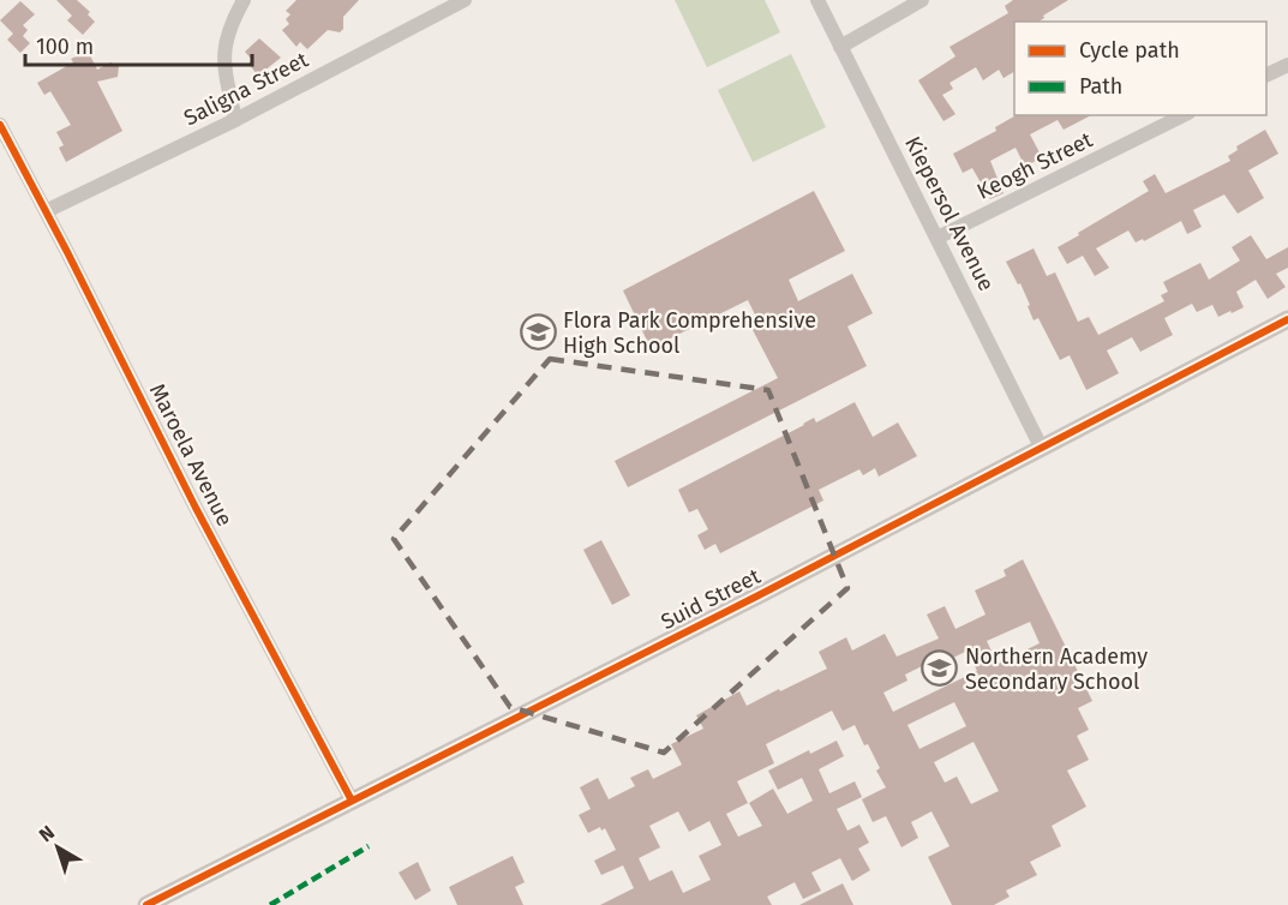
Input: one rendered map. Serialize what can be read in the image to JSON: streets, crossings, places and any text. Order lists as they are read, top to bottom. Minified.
{"streets":{"street":["Saligna Street","Keogh Street","Kiepersol Avenue","Maroela Avenue","Suid Street"]},"crossings":[["Saligna Street","Maroela Avenue"],["Keogh Street","Kiepersol Avenue"],["Kiepersol Avenue","Suid Street"],["Maroela Avenue","Suid Street"]],"places":{"school or university":["Flora Park Comprehensive High School","Northern Academy Secondary School"]},"legend":["Cycle path","Path"],"scale_bar":"100 m","north":"top left"}
